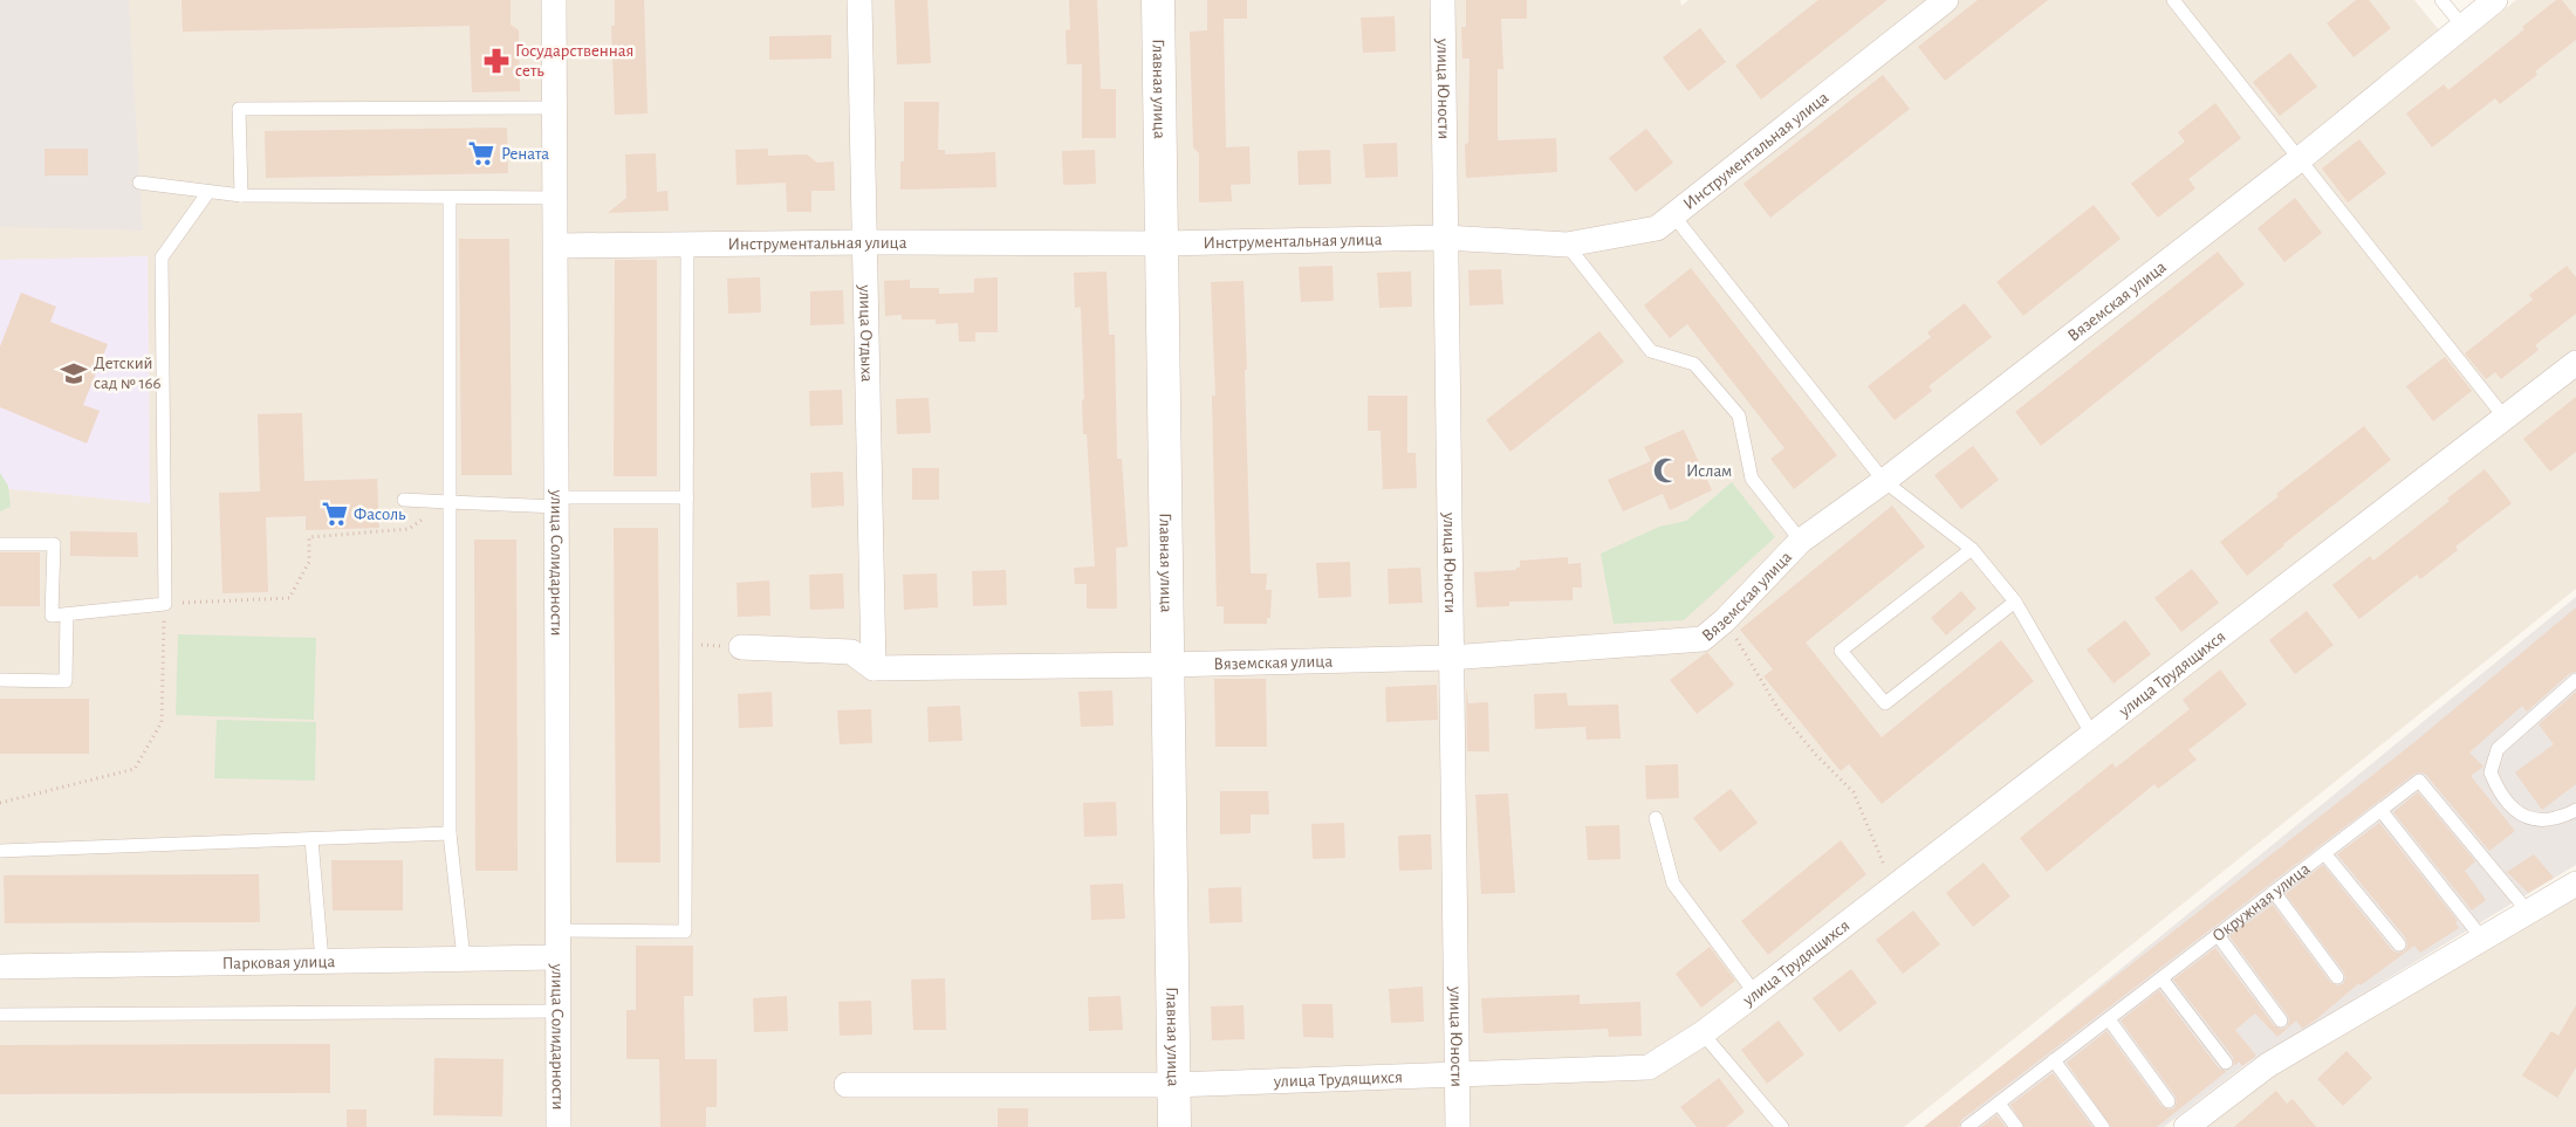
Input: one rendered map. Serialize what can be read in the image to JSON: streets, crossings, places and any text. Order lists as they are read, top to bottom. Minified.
{"streets":{"street":["Главная улица","улица Юности","Инструментальная улица","Вяземская улица","улица Отдыха","улица Солидарности","улица Трудящихся","Парковая улица"],"lane":["Окружная улица"]},"crossings":[["Главная улица","Инструментальная улица"],["Главная улица","Вяземская улица"],["Главная улица","улица Трудящихся"],["улица Юности","Инструментальная улица"],["улица Юности","Вяземская улица"],["улица Юности","улица Трудящихся"],["Инструментальная улица","улица Отдыха"],["Инструментальная улица","улица Солидарности"],["Вяземская улица","улица Отдыха"],["улица Солидарности","Парковая улица"]],"places":{"pharmacy":["Государственная сеть"],"supermarket":["Рената","Фасоль"],"school or university":["Детский сад № 166"],"mosque":["Ислам"]}}
